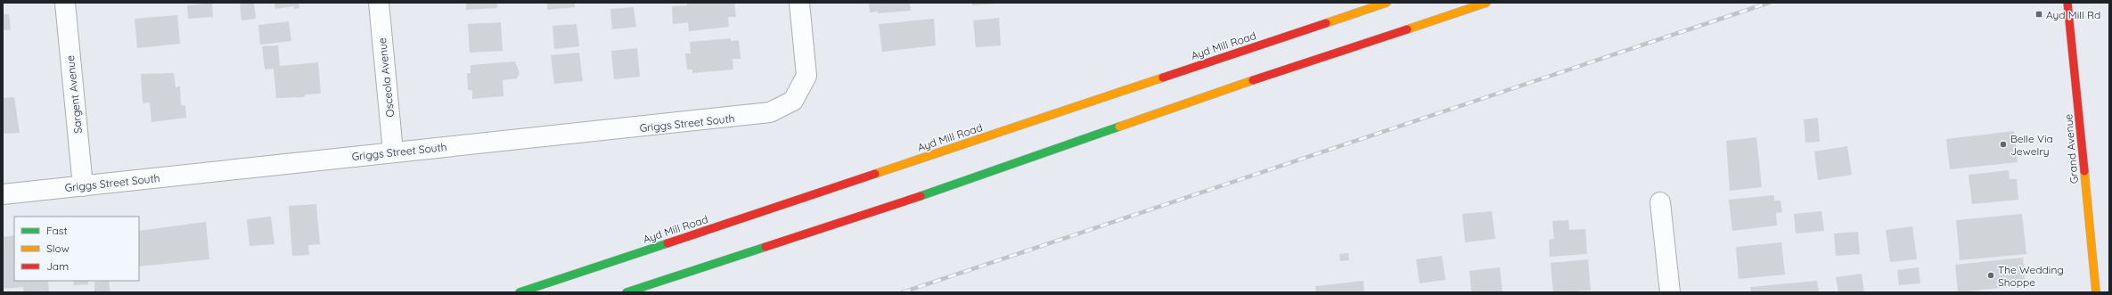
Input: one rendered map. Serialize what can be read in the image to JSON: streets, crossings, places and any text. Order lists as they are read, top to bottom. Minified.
{"streets":{"main road":["Ayd Mill Road","Grand Avenue"],"street":["Osceola Avenue","Sargent Avenue","Griggs Street South"]},"crossings":[["Osceola Avenue","Griggs Street South"],["Sargent Avenue","Griggs Street South"]],"places":{"transit":["Ayd Mill Rd"],"other":["Belle Via Jewelry","The Wedding Shoppe"]},"legend":["Fast","Slow","Jam"]}
